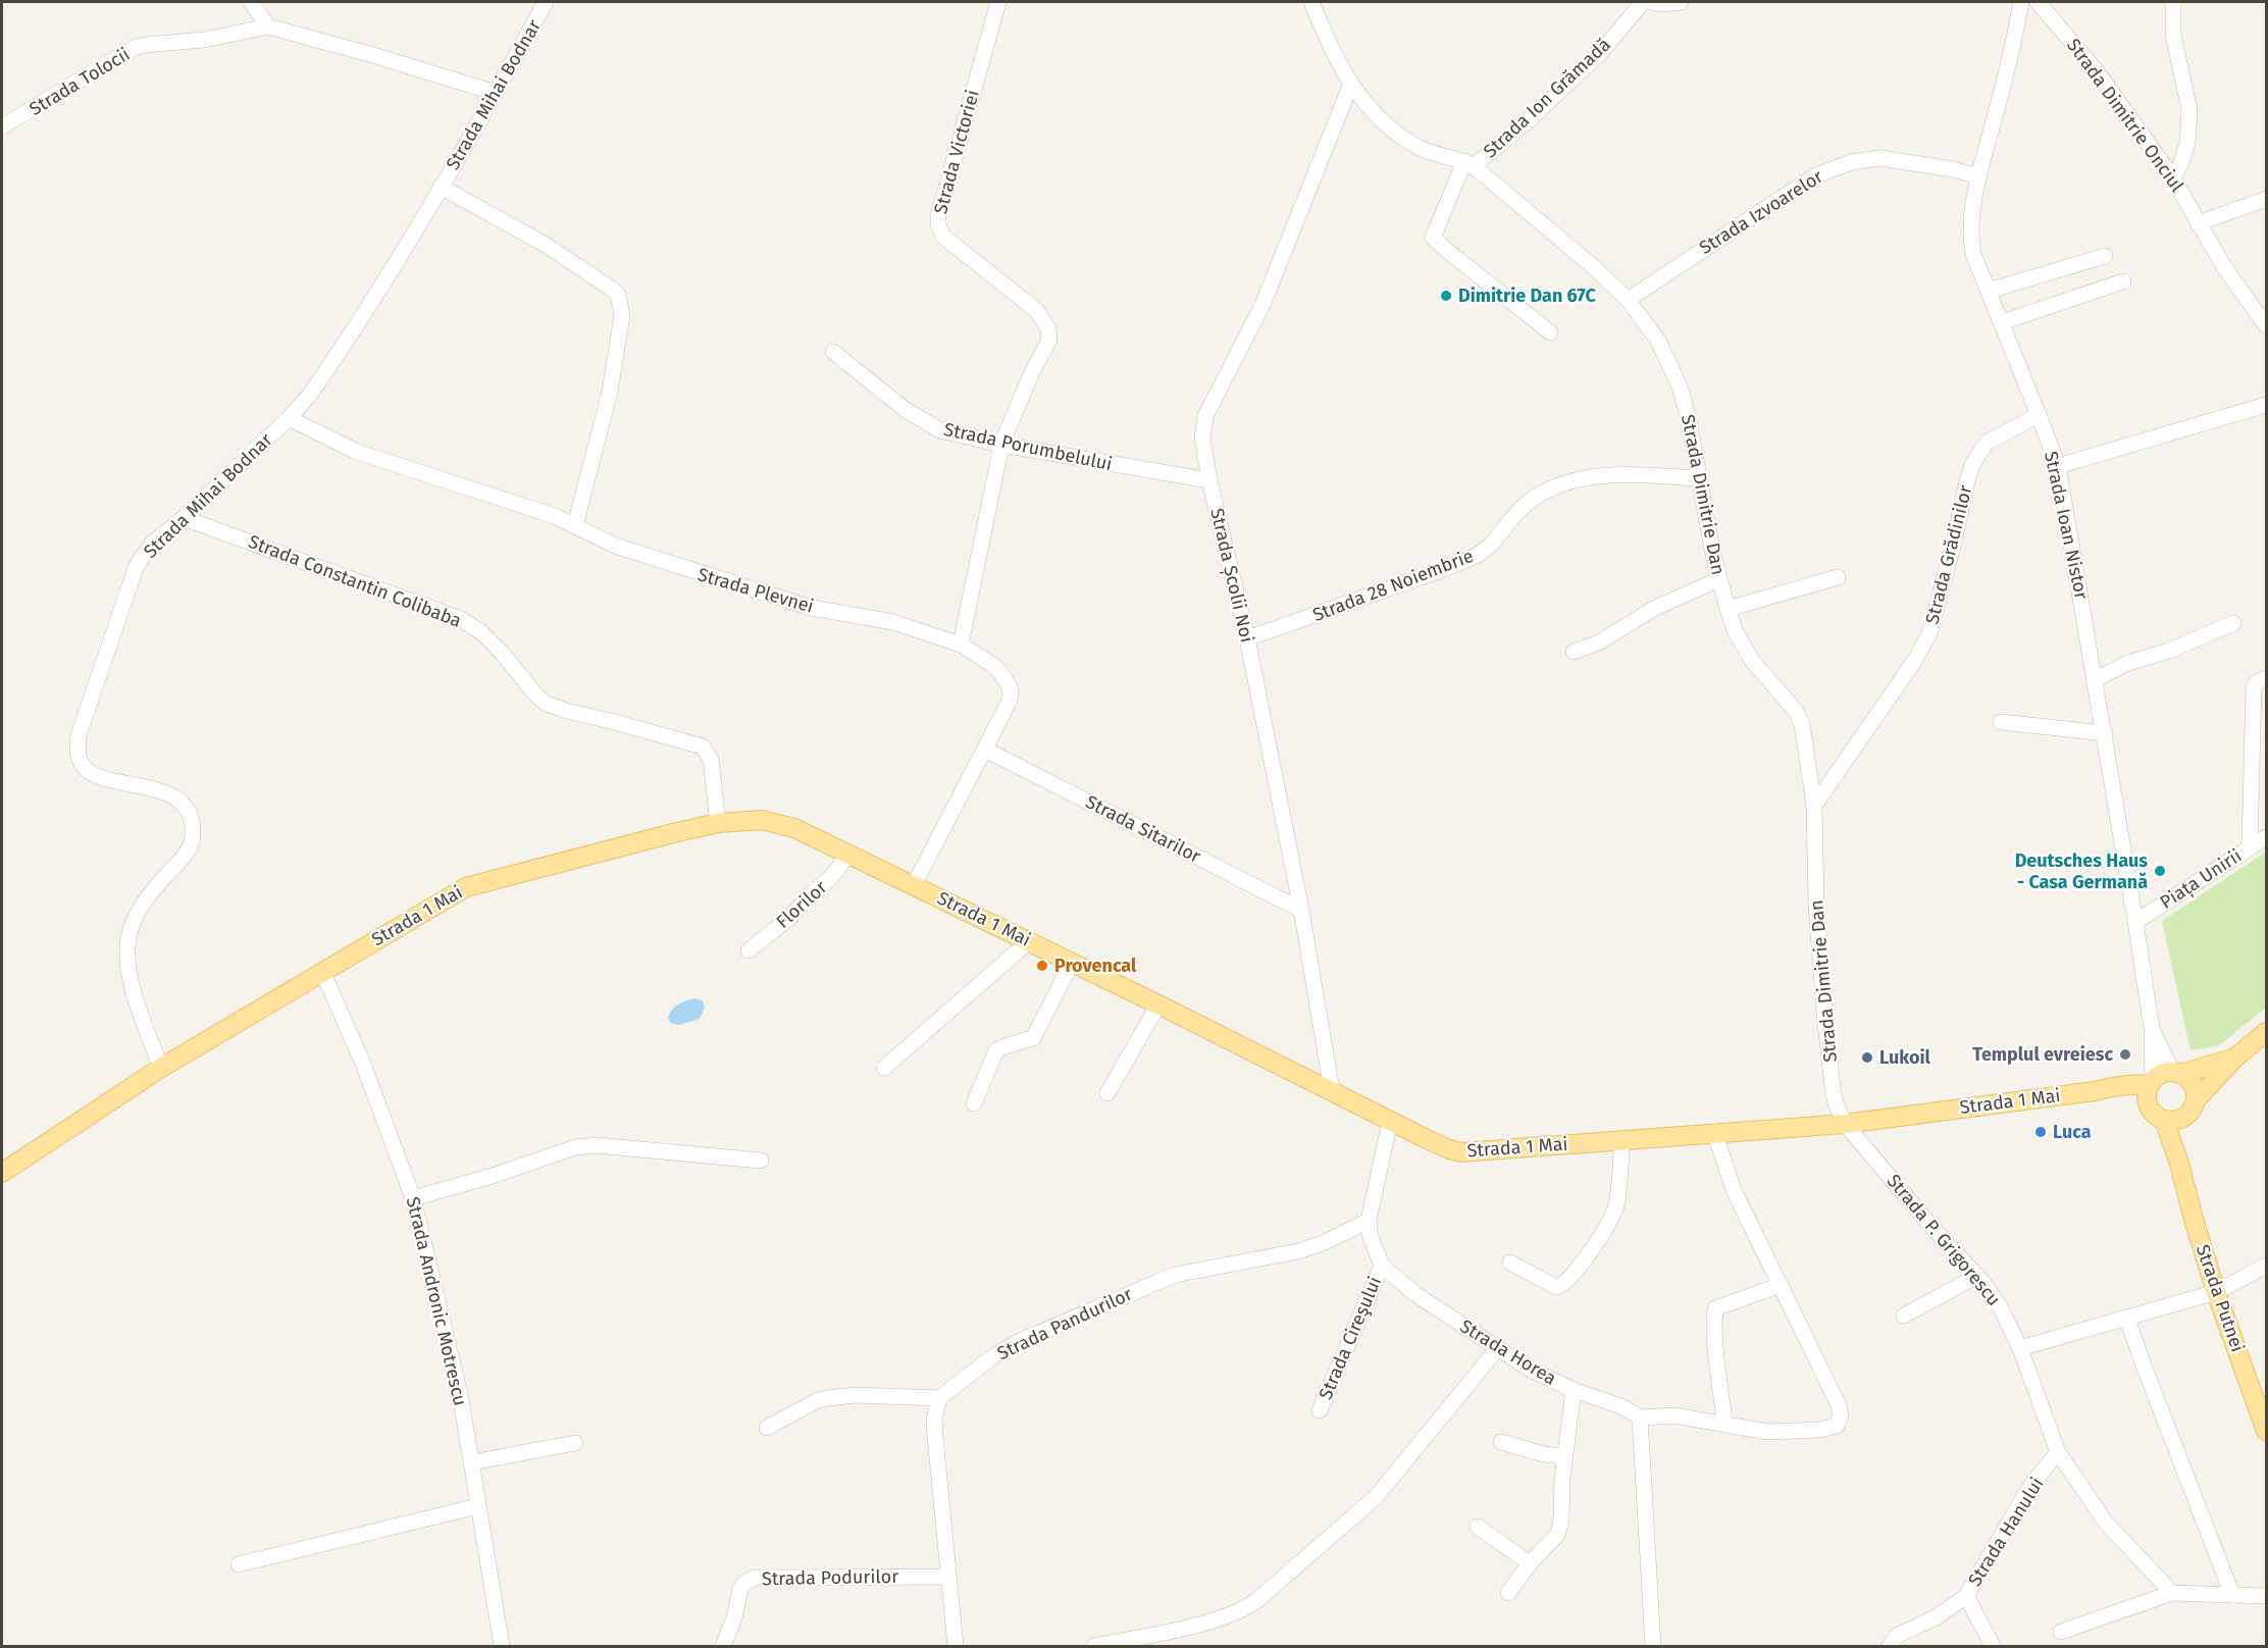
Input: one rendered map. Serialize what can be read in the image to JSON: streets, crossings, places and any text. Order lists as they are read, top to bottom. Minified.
{"streets":{"main road":["Strada 1 Mai","Strada Putnei"],"street":["Strada Tolocii","Strada Mihai Bodnar","Strada Ion Grămadă","Strada Dimitrie Onciul","Strada Victoriei","Strada Izvoarelor","Strada Porumbelului","Strada Dimitrie Dan","Strada Ioan Nistor","Strada Grădinilor","Strada Școlii Noi","Strada Constantin Colibaba","Strada 28 Noiembrie","Strada Plevnei","Strada Sitarilor","Piața Unirii","Florilor","Strada P. Grigorescu","Strada Andronic Motrescu","Strada Pandurilor","Strada Cireşului","Strada Horea","Strada Hanului","Strada Podurilor"]},"crossings":[["Strada Tolocii","Strada Mihai Bodnar"],["Strada Mihai Bodnar","Strada Constantin Colibaba"],["Strada Mihai Bodnar","Strada Plevnei"],["Strada Mihai Bodnar","Strada 1 Mai"],["Strada Ion Grămadă","Strada Dimitrie Dan"],["Strada Victoriei","Strada Porumbelului"],["Strada Victoriei","Strada Plevnei"],["Strada Izvoarelor","Strada Dimitrie Dan"],["Strada Izvoarelor","Strada Ioan Nistor"],["Strada Porumbelului","Strada Școlii Noi"],["Strada Dimitrie Dan","Strada Grădinilor"],["Strada Dimitrie Dan","Strada Școlii Noi"],["Strada Dimitrie Dan","Strada 28 Noiembrie"],["Strada Dimitrie Dan","Strada 1 Mai"],["Strada Dimitrie Dan","Strada P. Grigorescu"],["Strada Ioan Nistor","Strada Grădinilor"],["Strada Ioan Nistor","Piața Unirii"],["Strada Ioan Nistor","Strada 1 Mai"],["Strada Ioan Nistor","Strada Putnei"],["Strada Școlii Noi","Strada 28 Noiembrie"],["Strada Școlii Noi","Strada Sitarilor"],["Strada Școlii Noi","Strada 1 Mai"],["Strada Constantin Colibaba","Strada 1 Mai"],["Strada Plevnei","Strada Sitarilor"],["Strada Plevnei","Strada 1 Mai"],["Florilor","Strada 1 Mai"],["Strada 1 Mai","Strada P. Grigorescu"],["Strada 1 Mai","Strada Putnei"],["Strada 1 Mai","Strada Andronic Motrescu"],["Strada 1 Mai","Strada Horea"],["Strada P. Grigorescu","Strada Hanului"],["Strada Pandurilor","Strada Horea"],["Strada Cireşului","Strada Horea"]],"places":["Dimitrie Dan 67C","Deutsches Haus - Casa Germană","Provencal","Templul evreiesc","Lukoil","Luca"]}
